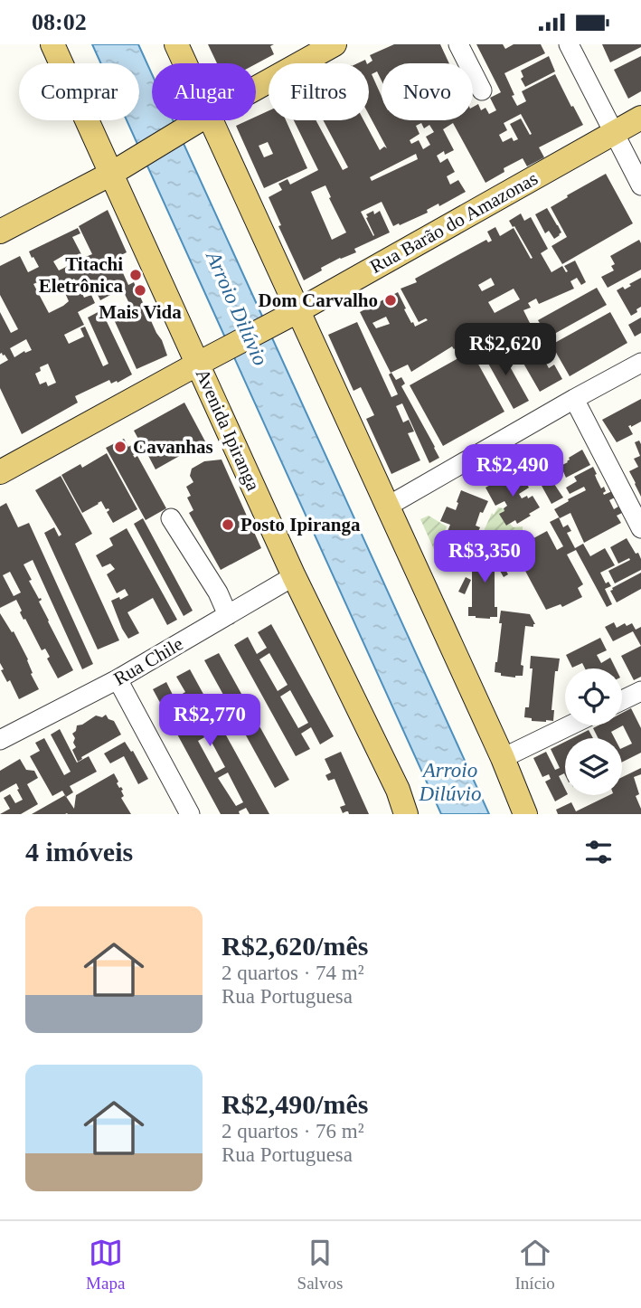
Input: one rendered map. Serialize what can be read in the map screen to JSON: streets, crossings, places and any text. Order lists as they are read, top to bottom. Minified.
{"streets":{"main road":["Rua Barão do Amazonas","Avenida Ipiranga"],"street":["Rua Chile"]},"crossings":[["Rua Barão do Amazonas","Avenida Ipiranga"],["Avenida Ipiranga","Rua Chile"]],"water":["Arroio Dilúvio"],"places":["Titachi Eletrônica","Mais Vida","Dom Carvalho","Cavanhas","Posto Ipiranga"],"page":{"status":"08:02","chip":["Comprar","Alugar","Filtros","Novo"],"price":["R$2,620","R$2,490","R$3,350","R$2,770"],"heading":"4 imóveis","list":[{"name":"R$2,620/mês","note":"2 quartos · 74 m² · Rua Portuguesa"},{"name":"R$2,490/mês","note":"2 quartos · 76 m² · Rua Portuguesa"}],"tabs":["Mapa","Salvos","Início"]}}
